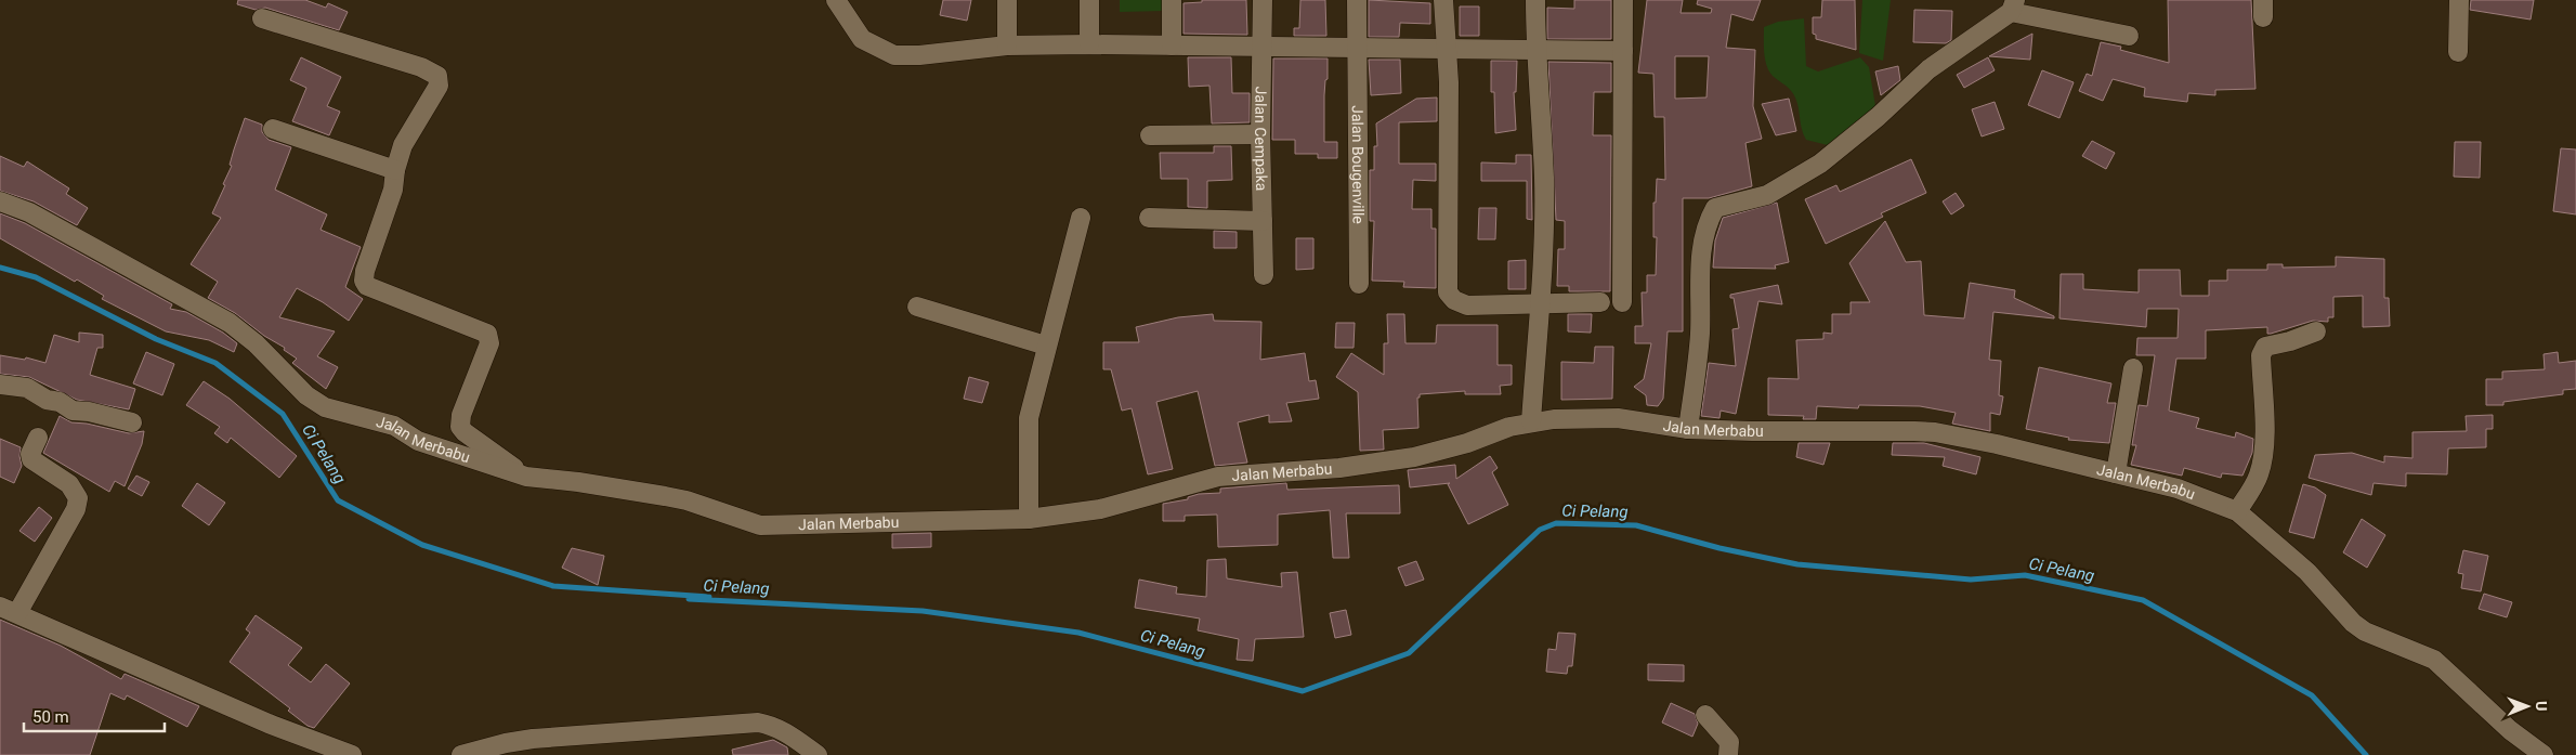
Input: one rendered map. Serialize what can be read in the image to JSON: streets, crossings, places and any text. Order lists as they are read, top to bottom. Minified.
{"streets":{"street":["Jalan Cempaka","Jalan Bougenville","Jalan Merbabu"]},"water":["Ci Pelang"],"scale_bar":"50 m","north":"right"}
